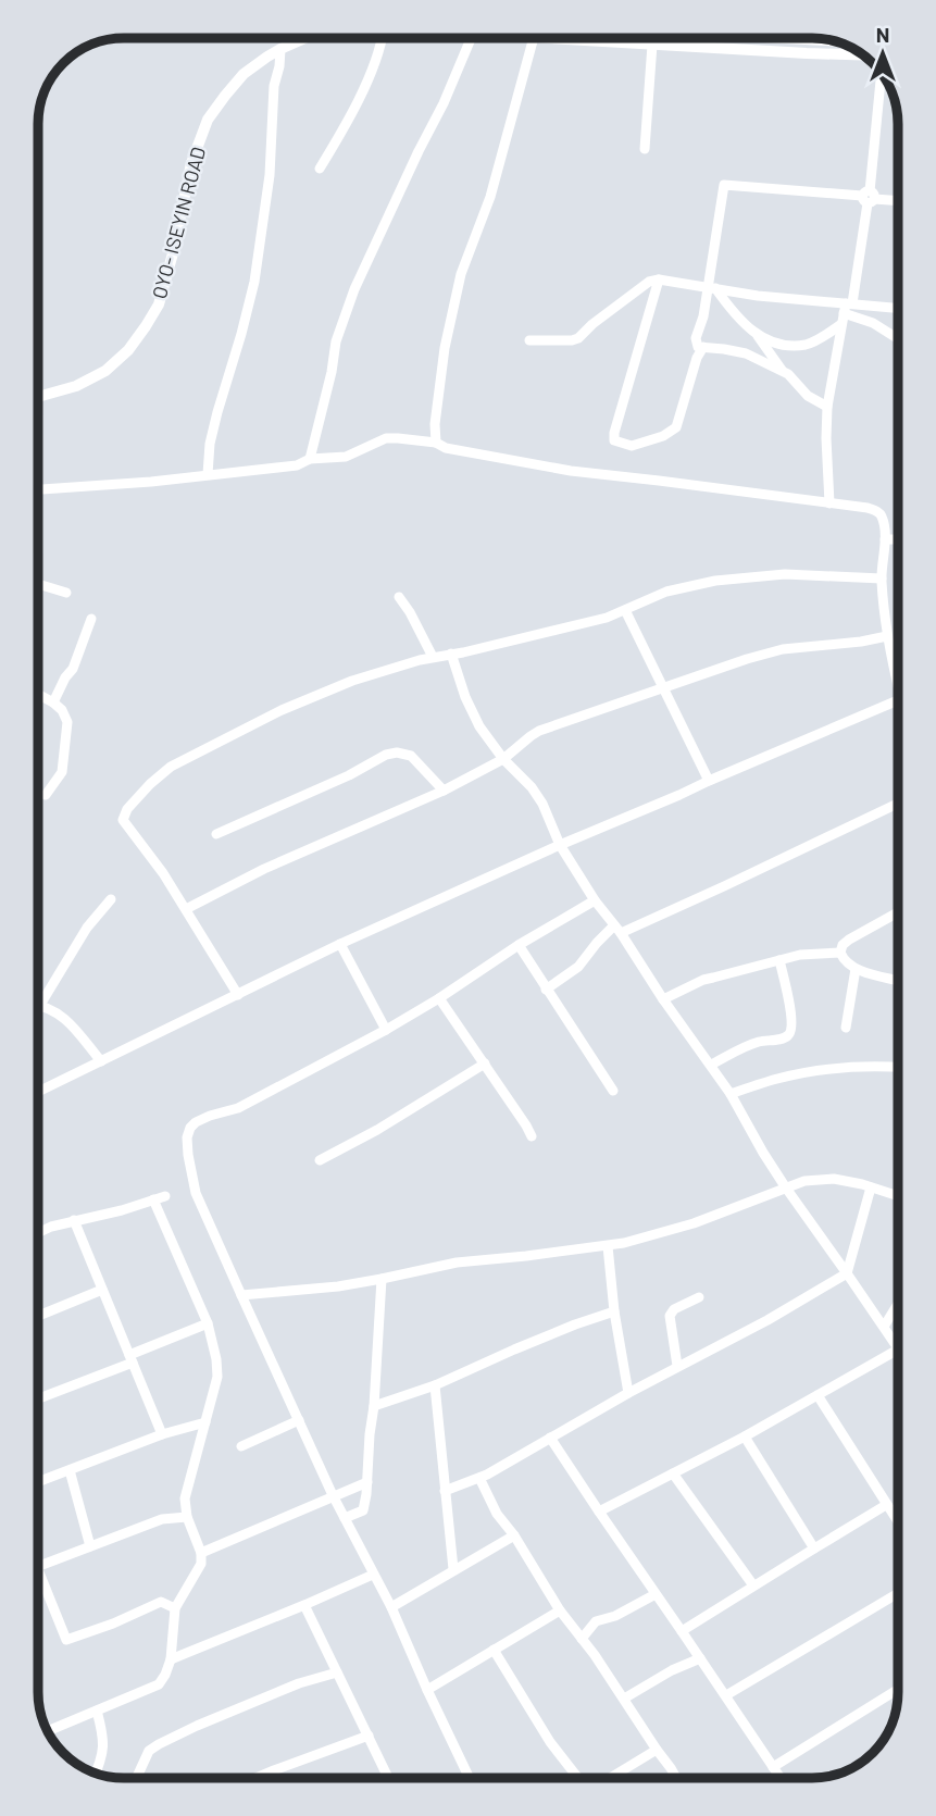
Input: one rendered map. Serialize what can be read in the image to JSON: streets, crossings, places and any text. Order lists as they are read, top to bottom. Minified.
{"streets":{"main road":["OYO- ISEYIN ROAD"]},"north":"top"}
